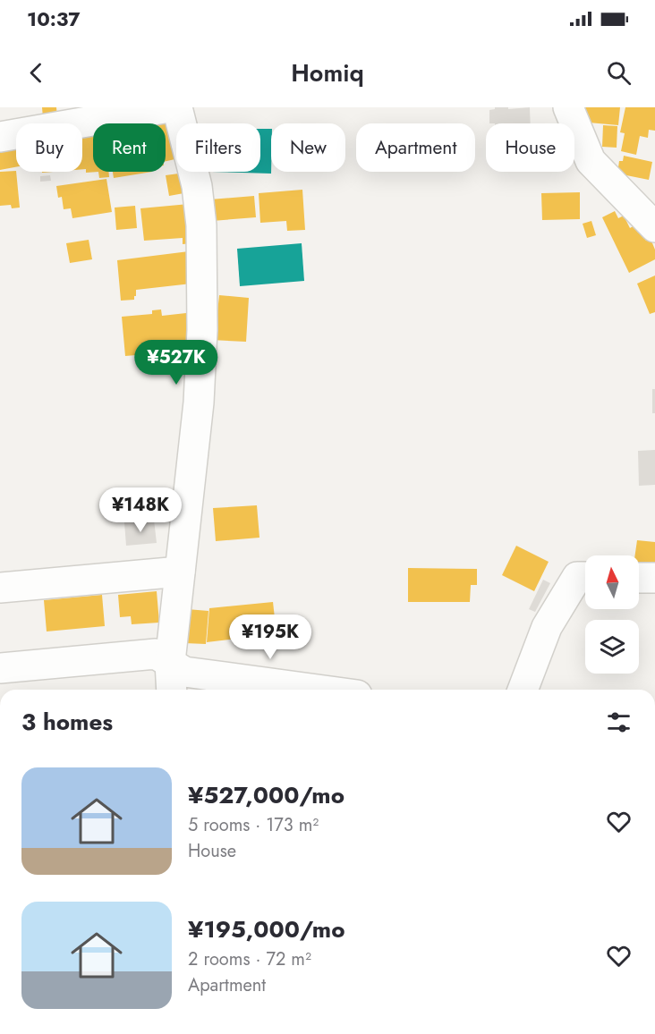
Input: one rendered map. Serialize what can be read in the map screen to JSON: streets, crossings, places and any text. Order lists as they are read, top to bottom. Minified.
{"north":"top","page":{"status":"10:37","header":"Homiq","chip":["Buy","Rent","Filters","New","Apartment","House"],"price":["¥527K","¥148K","¥195K"],"heading":"3 homes","list":[{"name":"¥527,000/mo","note":"5 rooms · 173 m² · House"},{"name":"¥195,000/mo","note":"2 rooms · 72 m² · Apartment"}]}}
